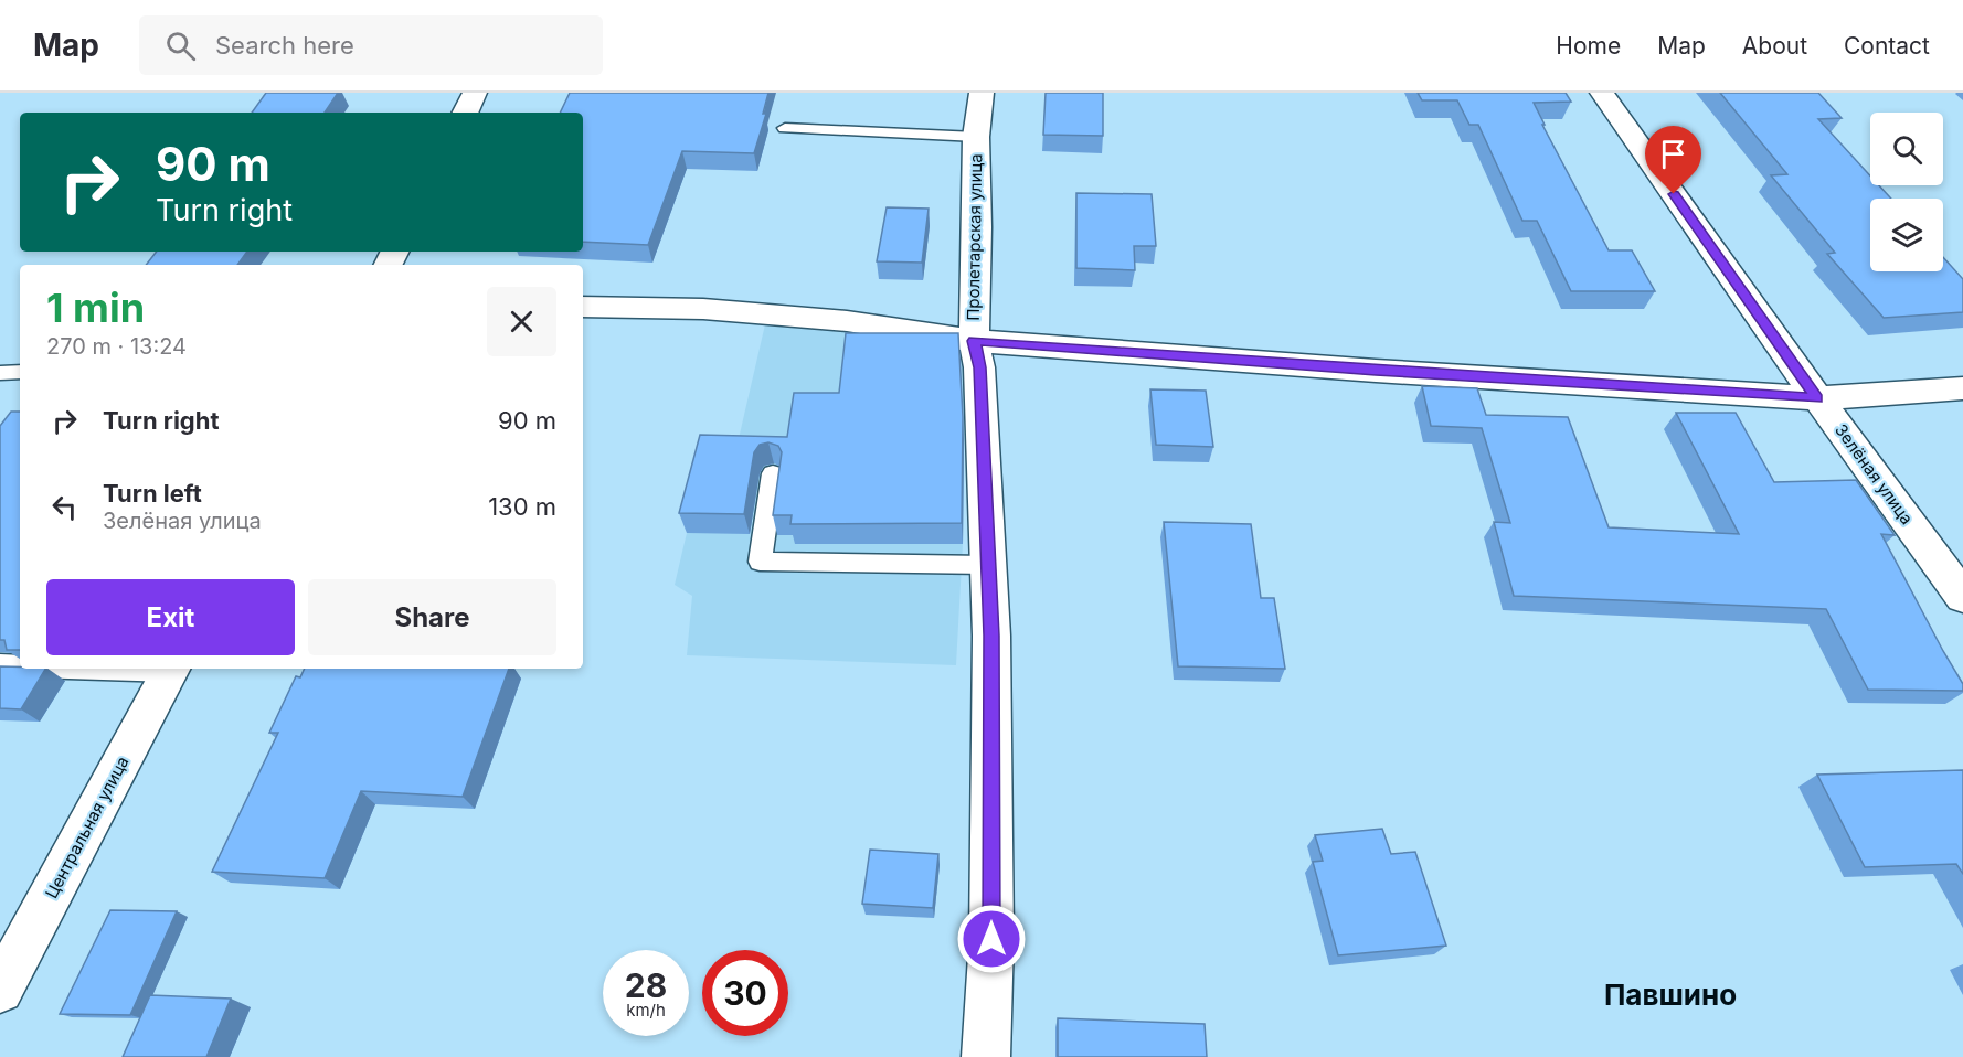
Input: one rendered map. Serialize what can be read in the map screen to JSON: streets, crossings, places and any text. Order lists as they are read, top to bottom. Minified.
{"streets":{"street":["Пролетарская улица","Зелёная улица","Центральная улица"]},"districts":["Павшино"],"page":{"header":"Map","search":"Search here","nav":["Home","Map","About","Contact"],"turn":["90 m","Turn right"],"heading":["1 min","270 m · 13:24"],"list":[{"name":"Turn right","value":"90 m"},{"name":"Turn left","note":"Зелёная улица","value":"130 m"}],"buttons":["Exit","Share"],"speed":"28 km/h","limit":"30"}}
